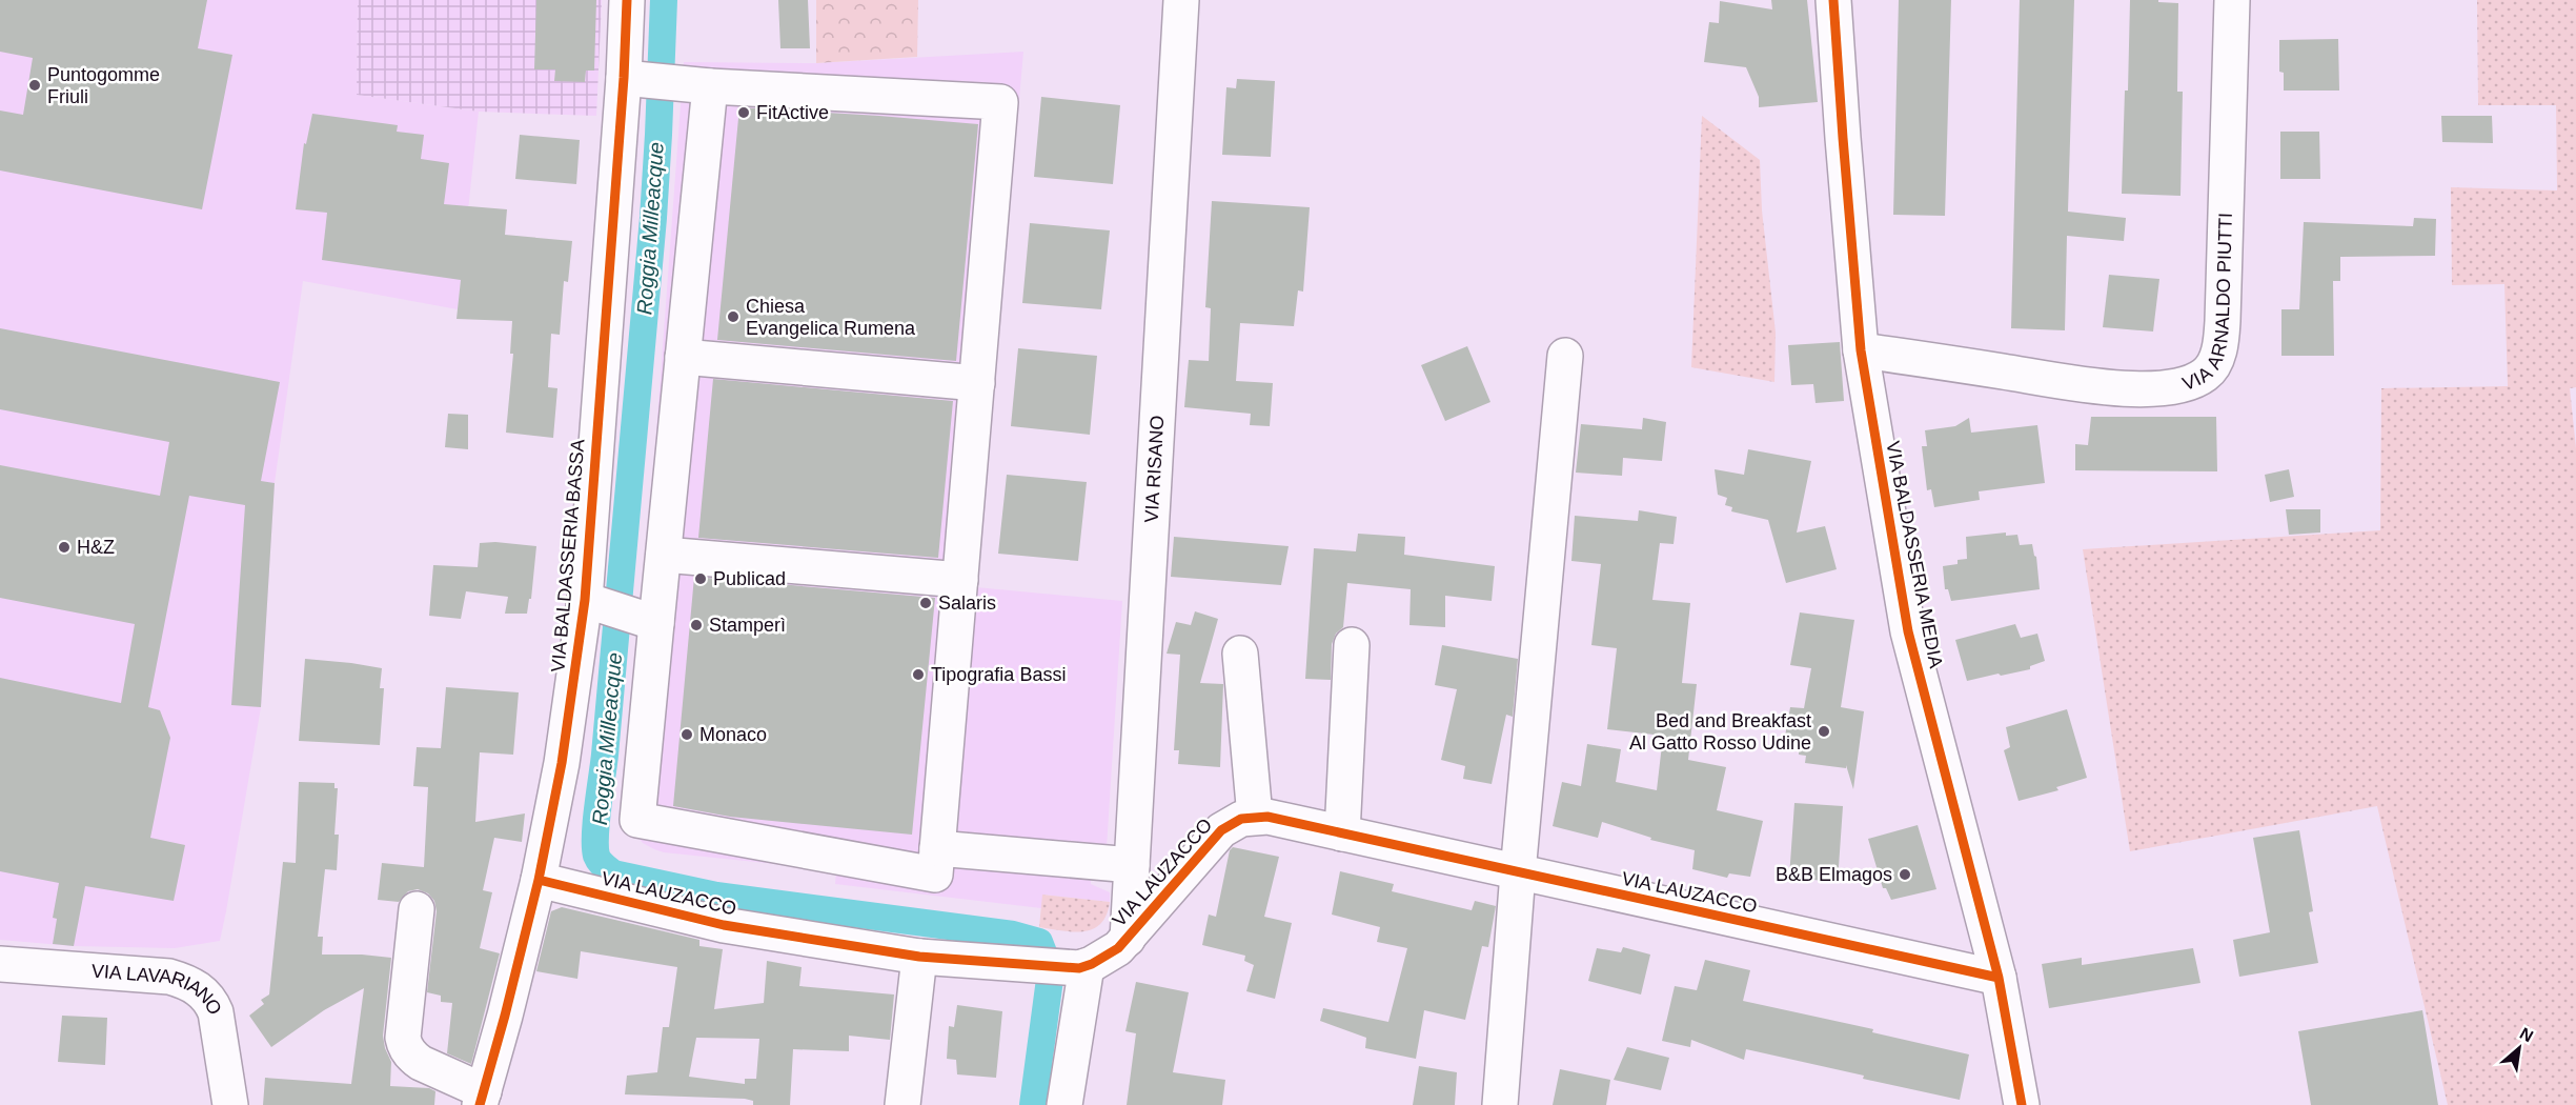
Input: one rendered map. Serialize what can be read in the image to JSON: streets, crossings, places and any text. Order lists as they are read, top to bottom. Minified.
{"streets":{"street":["VIA ARNALDO PIUTTI","VIA RISANO","VIA BALDASSERIA MEDIA","VIA BALDASSERIA BASSA","VIA LAUZACCO","VIA LAVARIANO"]},"crossings":[["VIA ARNALDO PIUTTI","VIA BALDASSERIA MEDIA"],["VIA RISANO","VIA LAUZACCO"],["VIA BALDASSERIA MEDIA","VIA LAUZACCO"],["VIA BALDASSERIA BASSA","VIA LAUZACCO"]],"water":["Roggia Milleacque"],"places":["Puntogomme Friuli","FitActive","Chiesa Evangelica Rumena","H&Z","Publicad","Salaris","Stamperì","Tipografia Bassi","Bed and Breakfast Al Gatto Rosso Udine","Monaco","B&B Elmagos"],"north":"top right"}
